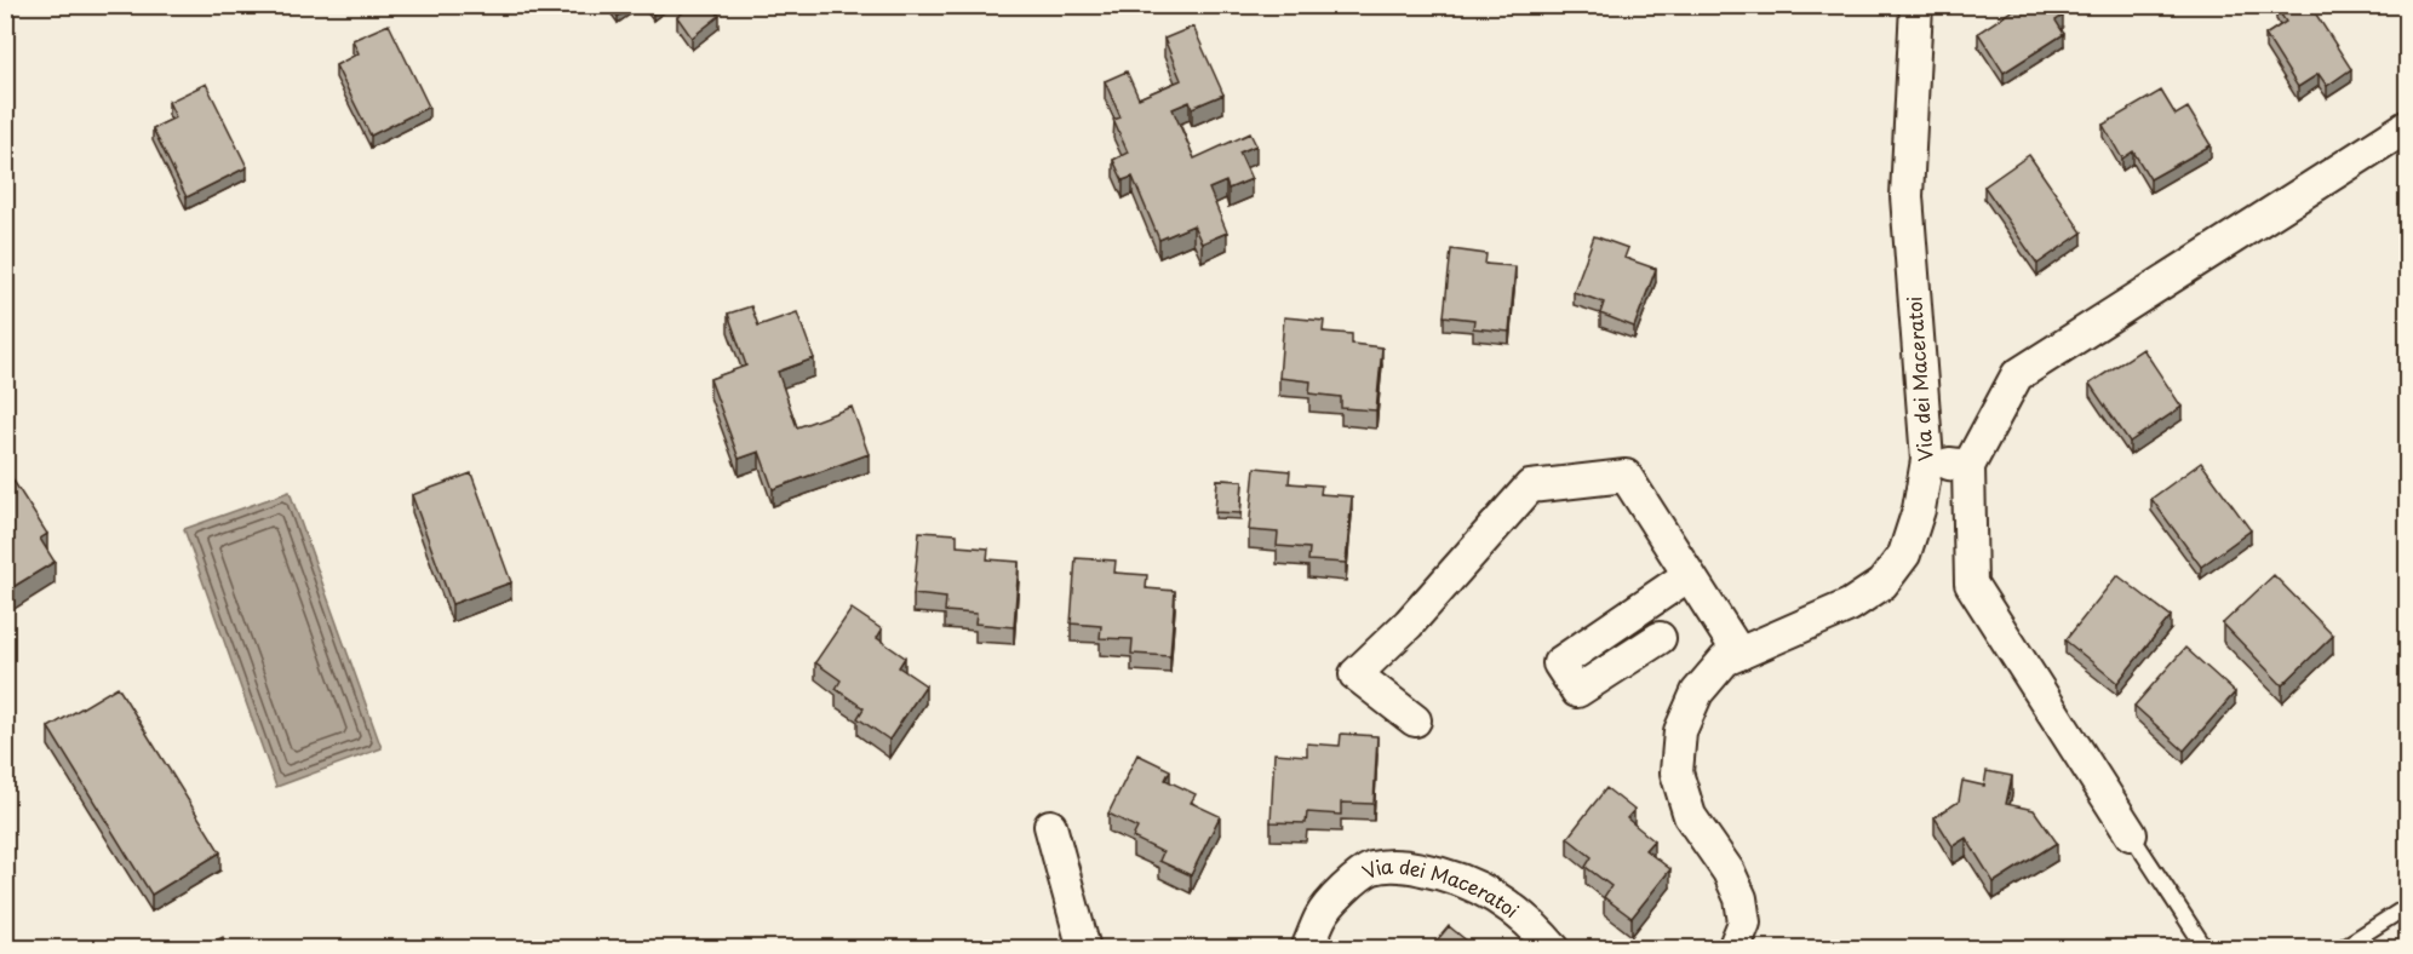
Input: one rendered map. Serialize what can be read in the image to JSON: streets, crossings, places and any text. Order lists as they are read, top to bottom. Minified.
{"streets":{"street":["Via dei Maceratoi"]}}
